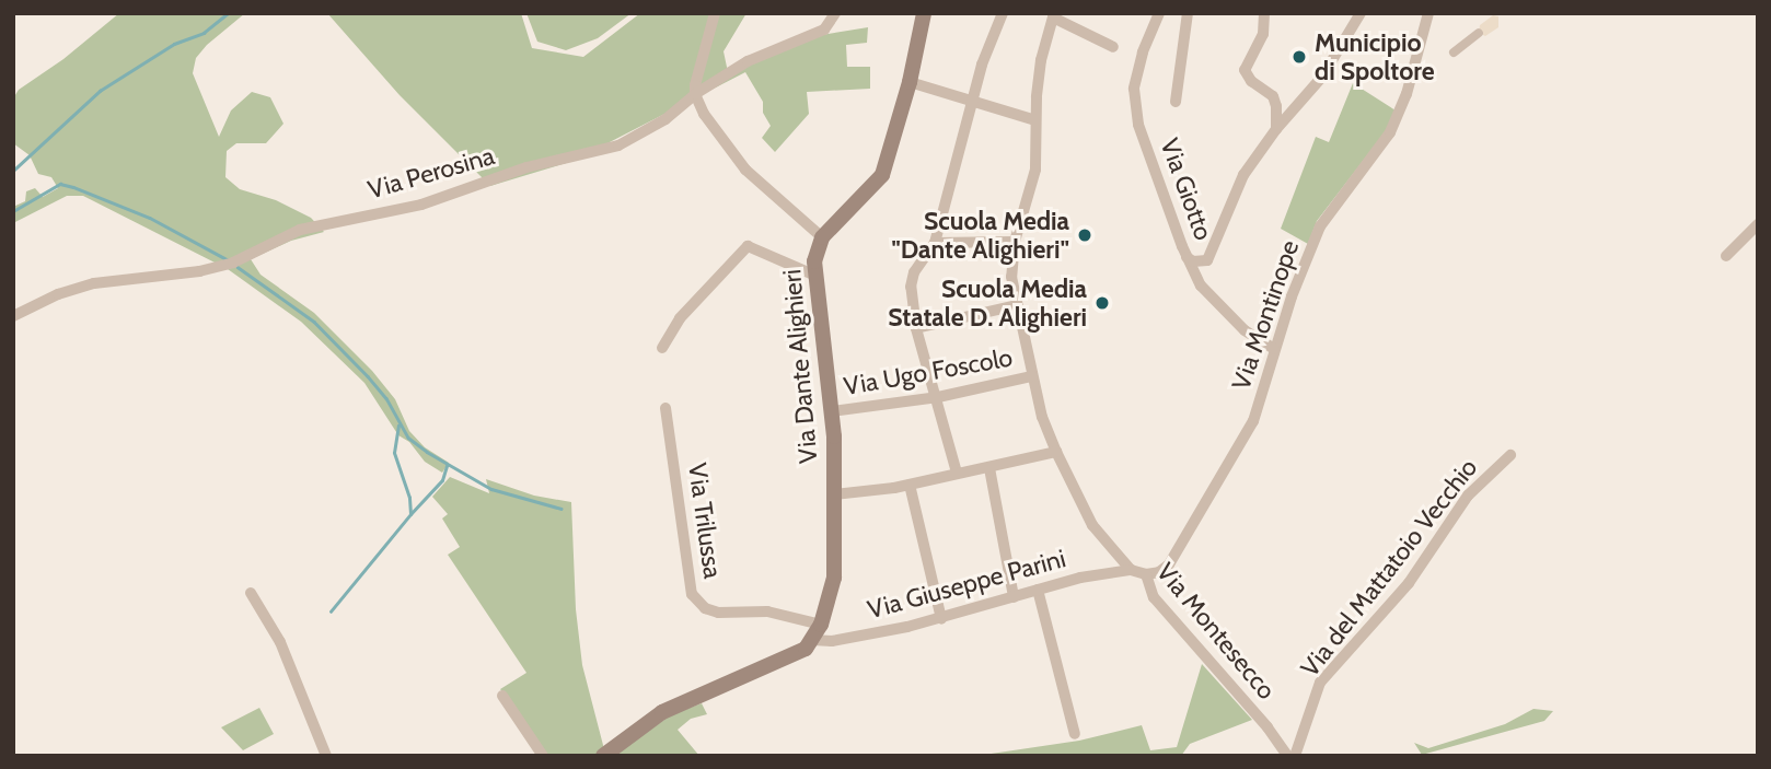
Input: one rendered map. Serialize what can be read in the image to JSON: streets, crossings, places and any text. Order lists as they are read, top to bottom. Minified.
{"streets":{"main road":["Via Dante Alighieri"],"street":["Via Perosina","Via Giotto","Via Montinope","Via Ugo Foscolo","Via Trilussa","Via del Mattatoio Vecchio","Via Giuseppe Parini","Via Montesecco"]},"crossings":[["Via Giotto","Via Montinope"],["Via Montinope","Via Montesecco"],["Via Dante Alighieri","Via Ugo Foscolo"],["Via Dante Alighieri","Via Trilussa"],["Via Dante Alighieri","Via Giuseppe Parini"],["Via Ugo Foscolo","Via Montesecco"],["Via Giuseppe Parini","Via Montesecco"]],"places":["Municipio di Spoltore","Scuola Media \"Dante Alighieri\"","Scuola Media Statale D. Alighieri"]}
